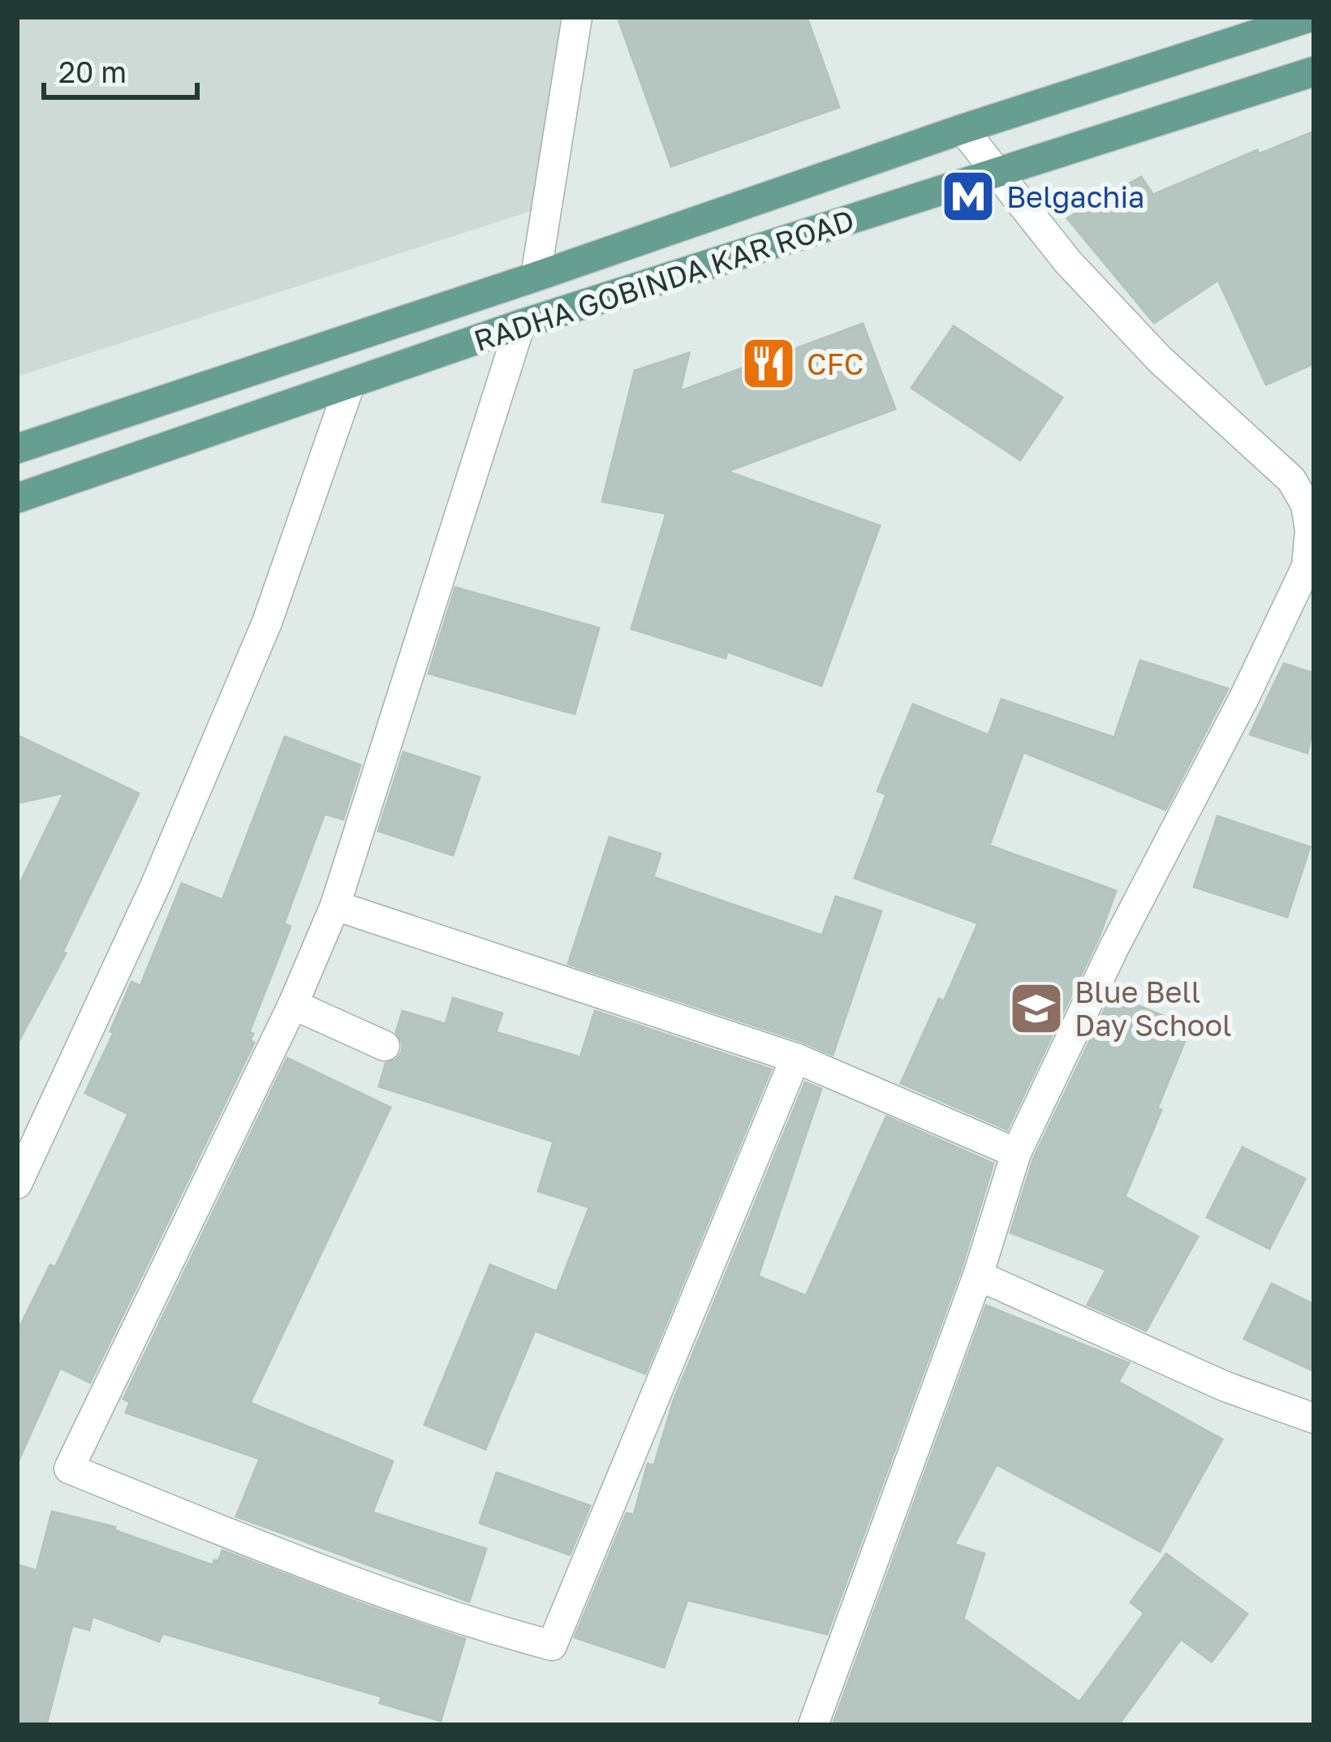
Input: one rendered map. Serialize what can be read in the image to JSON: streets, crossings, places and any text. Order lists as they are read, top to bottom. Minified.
{"streets":{"main road":["RADHA GOBINDA KAR ROAD"]},"places":{"metro station":["Belgachia"],"restaurant":["CFC"],"school or university":["Blue Bell Day School"]},"scale_bar":"20 m"}
